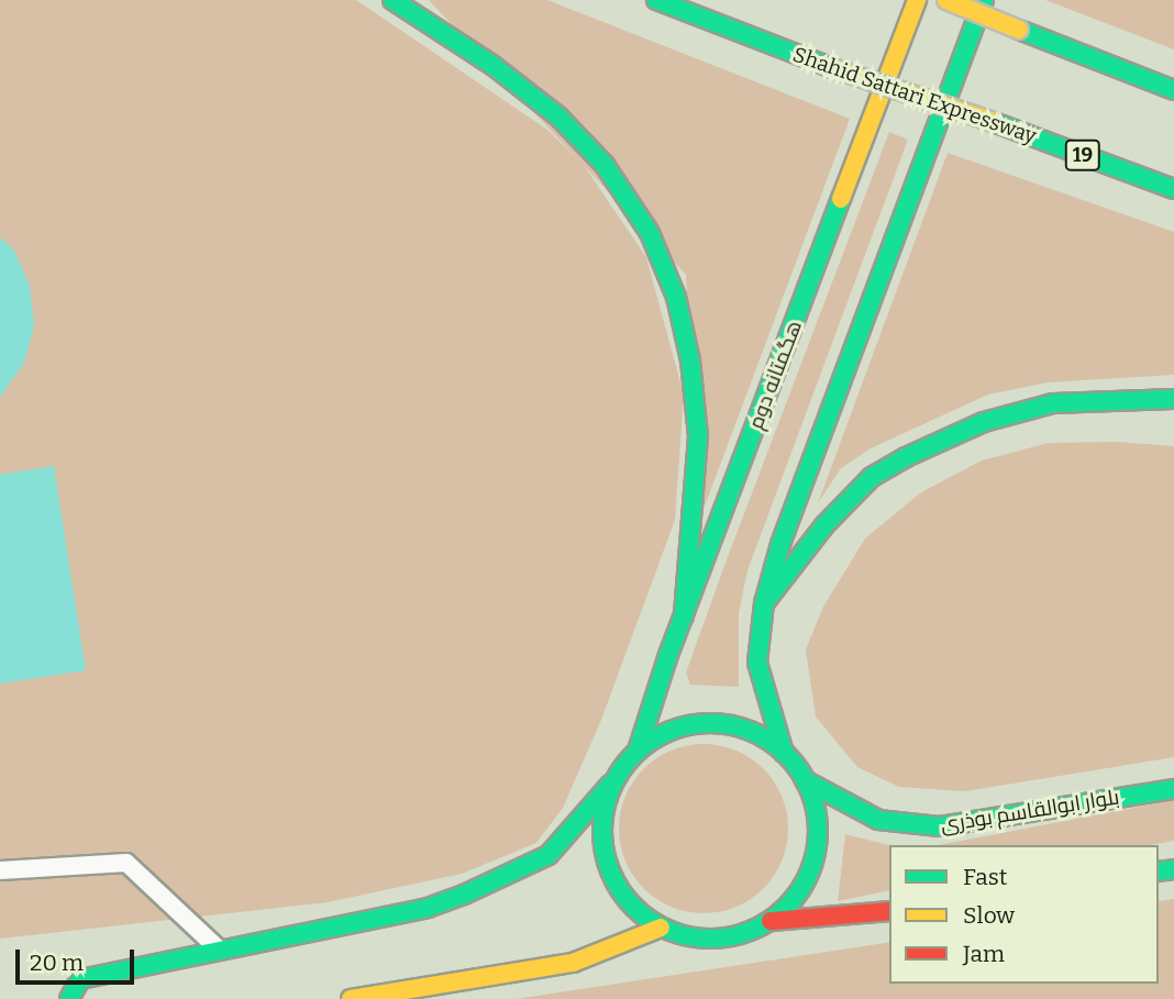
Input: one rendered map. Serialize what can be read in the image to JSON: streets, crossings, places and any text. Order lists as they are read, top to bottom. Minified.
{"streets":{"main road":["Shahid Sattari Expressway","19","هگمتانه دوم","بلوار ابوالقاسم بوذری"]},"crossings":[["هگمتانه دوم","بلوار ابوالقاسم بوذری"]],"legend":["Fast","Slow","Jam"],"scale_bar":"20 m"}
